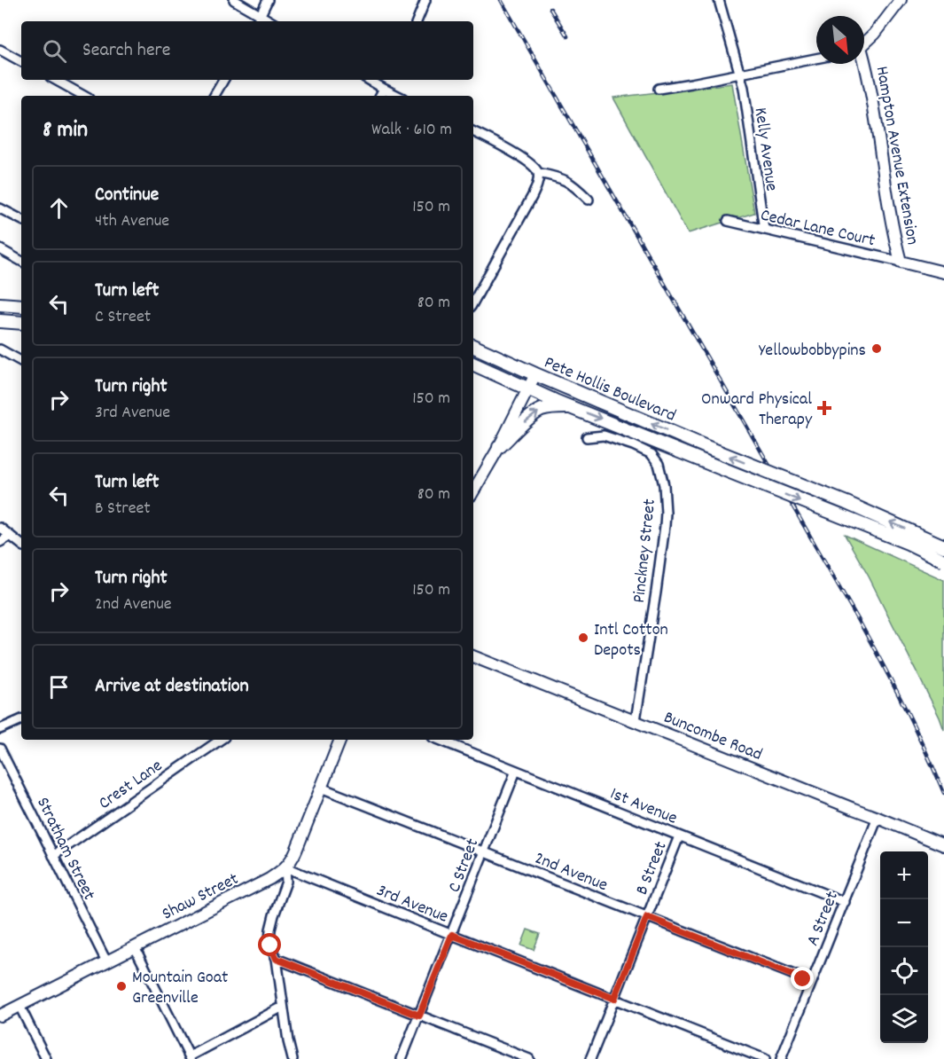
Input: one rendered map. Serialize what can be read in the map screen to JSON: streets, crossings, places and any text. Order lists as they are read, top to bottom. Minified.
{"streets":{"main road":["Pete Hollis Boulevard"],"street":["Kelly Avenue","Hampton Avenue Extension","Cedar Lane Court","Pinckney Street","Buncombe Road","Crest Lane","1st Avenue","Stratham Street","C Street","B Street","2nd Avenue","Shaw Street","3rd Avenue","A Street"]},"crossings":[["Kelly Avenue","Cedar Lane Court"],["Hampton Avenue Extension","Cedar Lane Court"],["Pinckney Street","Buncombe Road"],["Buncombe Road","A Street"],["Crest Lane","Stratham Street"],["1st Avenue","C Street"],["1st Avenue","B Street"],["1st Avenue","A Street"],["Stratham Street","Shaw Street"],["C Street","2nd Avenue"],["C Street","3rd Avenue"],["B Street","2nd Avenue"],["B Street","3rd Avenue"],["2nd Avenue","Shaw Street"],["2nd Avenue","A Street"],["Shaw Street","3rd Avenue"]],"places":{"other":["Yellowbobbypins","Intl Cotton Depots","Mountain Goat Greenville"],"health":["Onward Physical Therapy"]},"north":"bottom right","page":{"search":"Search here","heading":["8 min","Walk · 610 m"],"list":[["Continue","4th Avenue","150 m"],["Turn left","C Street","80 m"],["Turn right","3rd Avenue","150 m"],["Turn left","B Street","80 m"],["Turn right","2nd Avenue","150 m"],"Arrive at destination"],"map_buttons":["+","−"]}}
